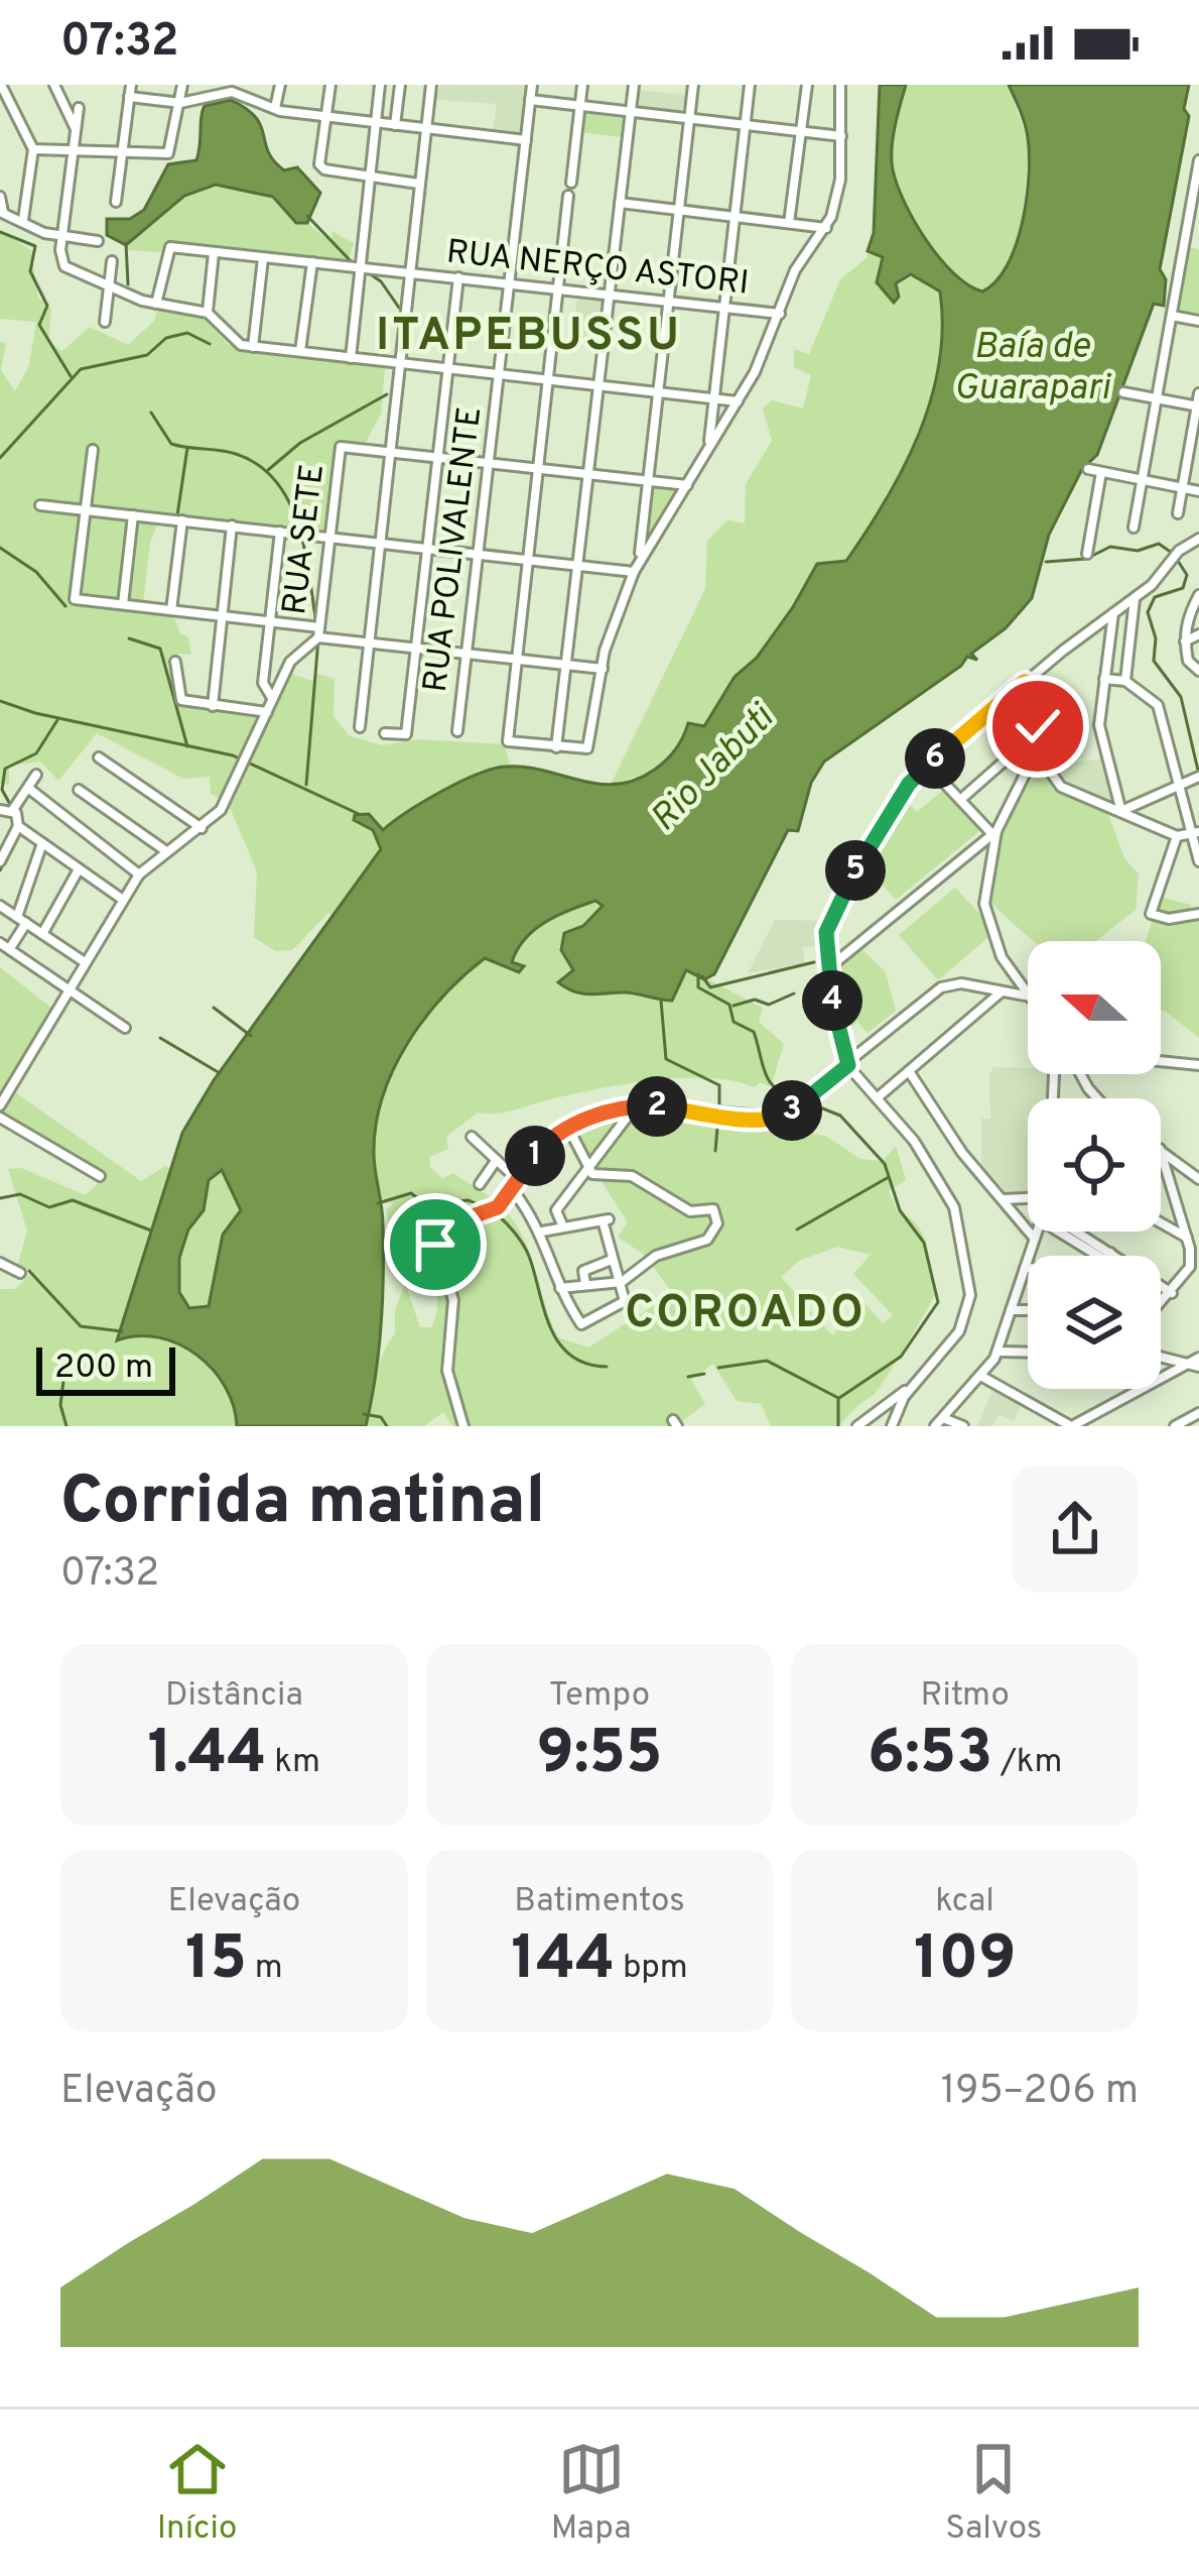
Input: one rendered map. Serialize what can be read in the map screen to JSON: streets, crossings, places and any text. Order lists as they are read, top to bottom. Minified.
{"streets":{"street":["RUA NERÇO ASTORI","RUA SETE","RUA POLIVALENTE"]},"crossings":[["RUA NERÇO ASTORI","RUA POLIVALENTE"]],"districts":["ITAPEBUSSU","COROADO"],"water":["Baía de Guarapari","Rio Jabuti"],"scale_bar":"200 m","north":"left","page":{"status":"07:32","pins":["6","5","4","2","3","1"],"scale":"200 m","heading":["Corrida matinal","07:32"],"stats":[["Distância","1.44 km"],["Tempo","9:55"],["Ritmo","6:53 /km"],["Elevação","15 m"],["Batimentos","144 bpm"],["kcal","109"]],"chart":["Elevação","195–206 m"],"tabs":["Início","Mapa","Salvos"]}}
